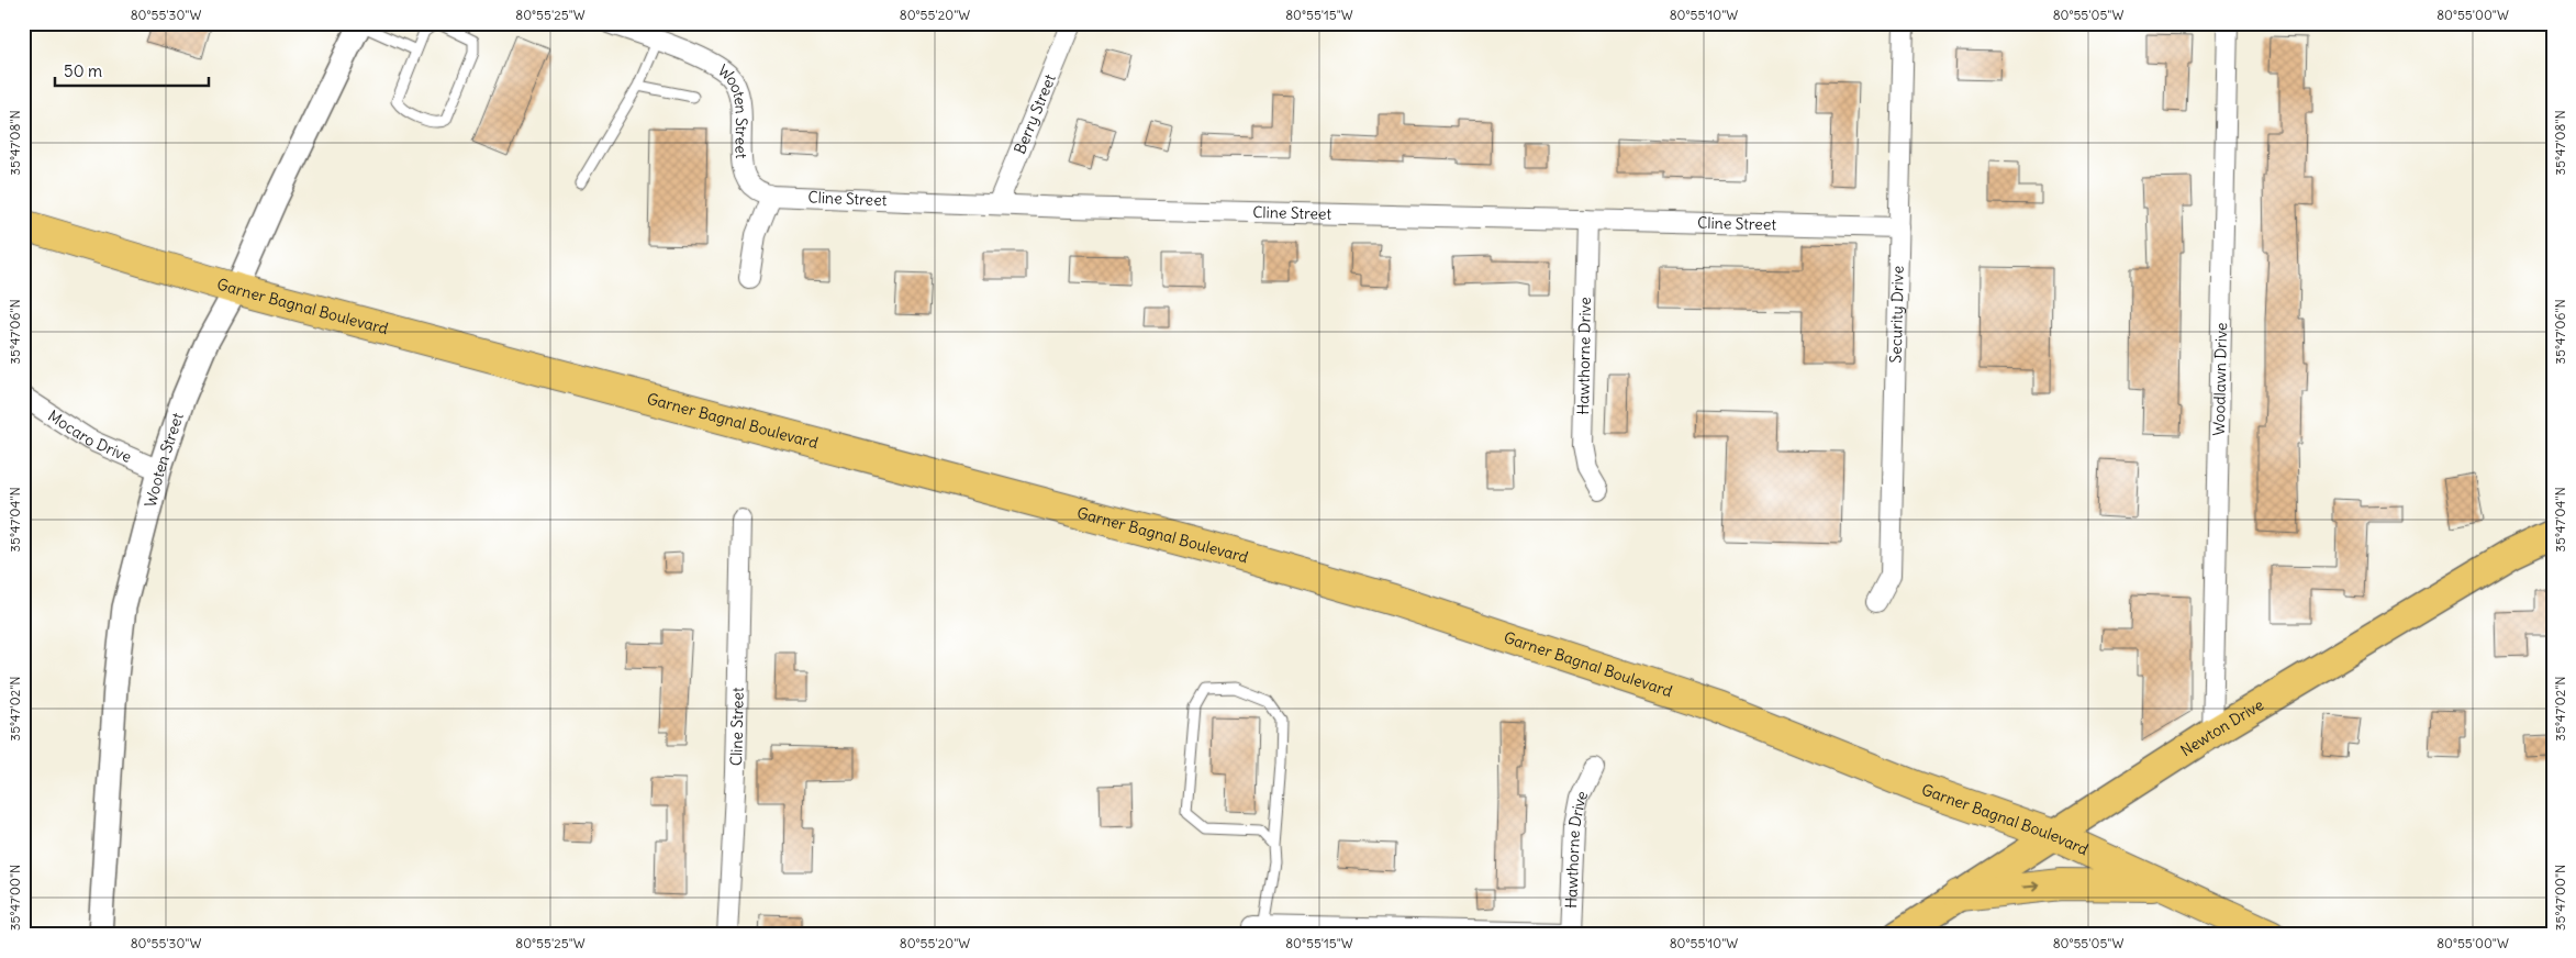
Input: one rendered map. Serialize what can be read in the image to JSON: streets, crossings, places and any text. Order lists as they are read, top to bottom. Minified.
{"streets":{"highway":["Garner Bagnal Boulevard"],"main road":["Newton Drive"],"street":["Berry Street","Wooten Street","Cline Street","Security Drive","Hawthorne Drive","Woodlawn Drive","Mocaro Drive"]},"crossings":[["Berry Street","Cline Street"],["Wooten Street","Cline Street"],["Wooten Street","Garner Bagnal Boulevard"],["Wooten Street","Mocaro Drive"],["Cline Street","Security Drive"],["Cline Street","Hawthorne Drive"],["Garner Bagnal Boulevard","Newton Drive"],["Woodlawn Drive","Newton Drive"]],"scale_bar":"50 m","coordinates":["80°55'30\"W","80°55'25\"W","80°55'20\"W","80°55'15\"W","80°55'10\"W","80°55'05\"W","80°55'00\"W","35°47'08\"N","35°47'06\"N","35°47'04\"N","35°47'02\"N","35°47'00\"N"]}
